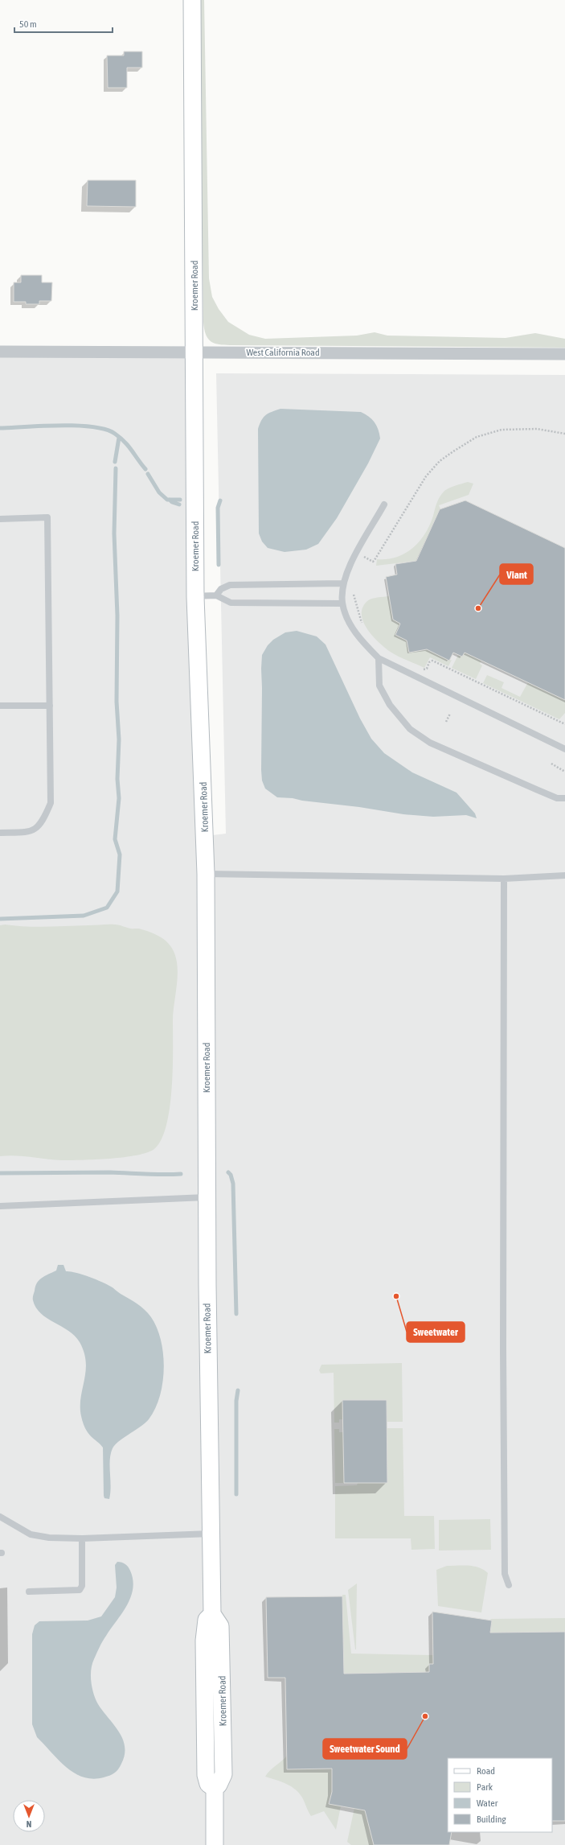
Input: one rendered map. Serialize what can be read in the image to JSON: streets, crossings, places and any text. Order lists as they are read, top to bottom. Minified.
{"streets":{"street":["Kroemer Road","West California Road"]},"crossings":[["Kroemer Road","West California Road"]],"places":["Viant","Sweetwater","Sweetwater Sound"],"legend":["Road","Park","Water","Building"],"scale_bar":"50 m","north":"bottom"}
